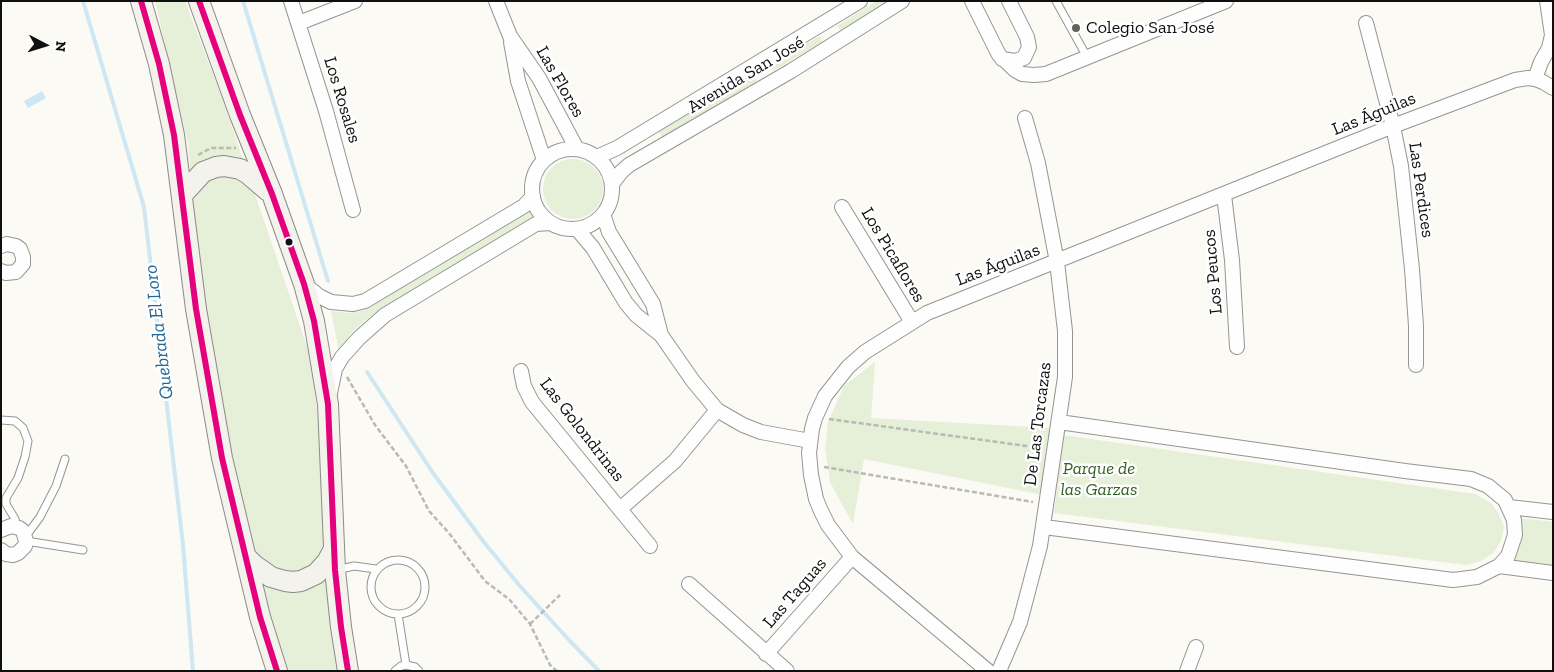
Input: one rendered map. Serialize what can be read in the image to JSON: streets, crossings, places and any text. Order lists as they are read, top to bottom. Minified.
{"streets":{"street":["Avenida San José","Las Flores","Los Rosales","Las Águilas","Las Perdices","Los Picaflores","Los Peucos","De Las Torcazas","Las Golondrinas","Las Taguas"]},"crossings":[["Avenida San José","Las Flores"],["Las Águilas","Las Perdices"],["Las Águilas","Los Picaflores"],["Las Águilas","Los Peucos"],["Las Águilas","De Las Torcazas"],["Las Águilas","Las Taguas"]],"water":["Quebrada El Loro"],"parks":["Parque de las Garzas"],"places":["Colegio San José"],"north":"right"}
